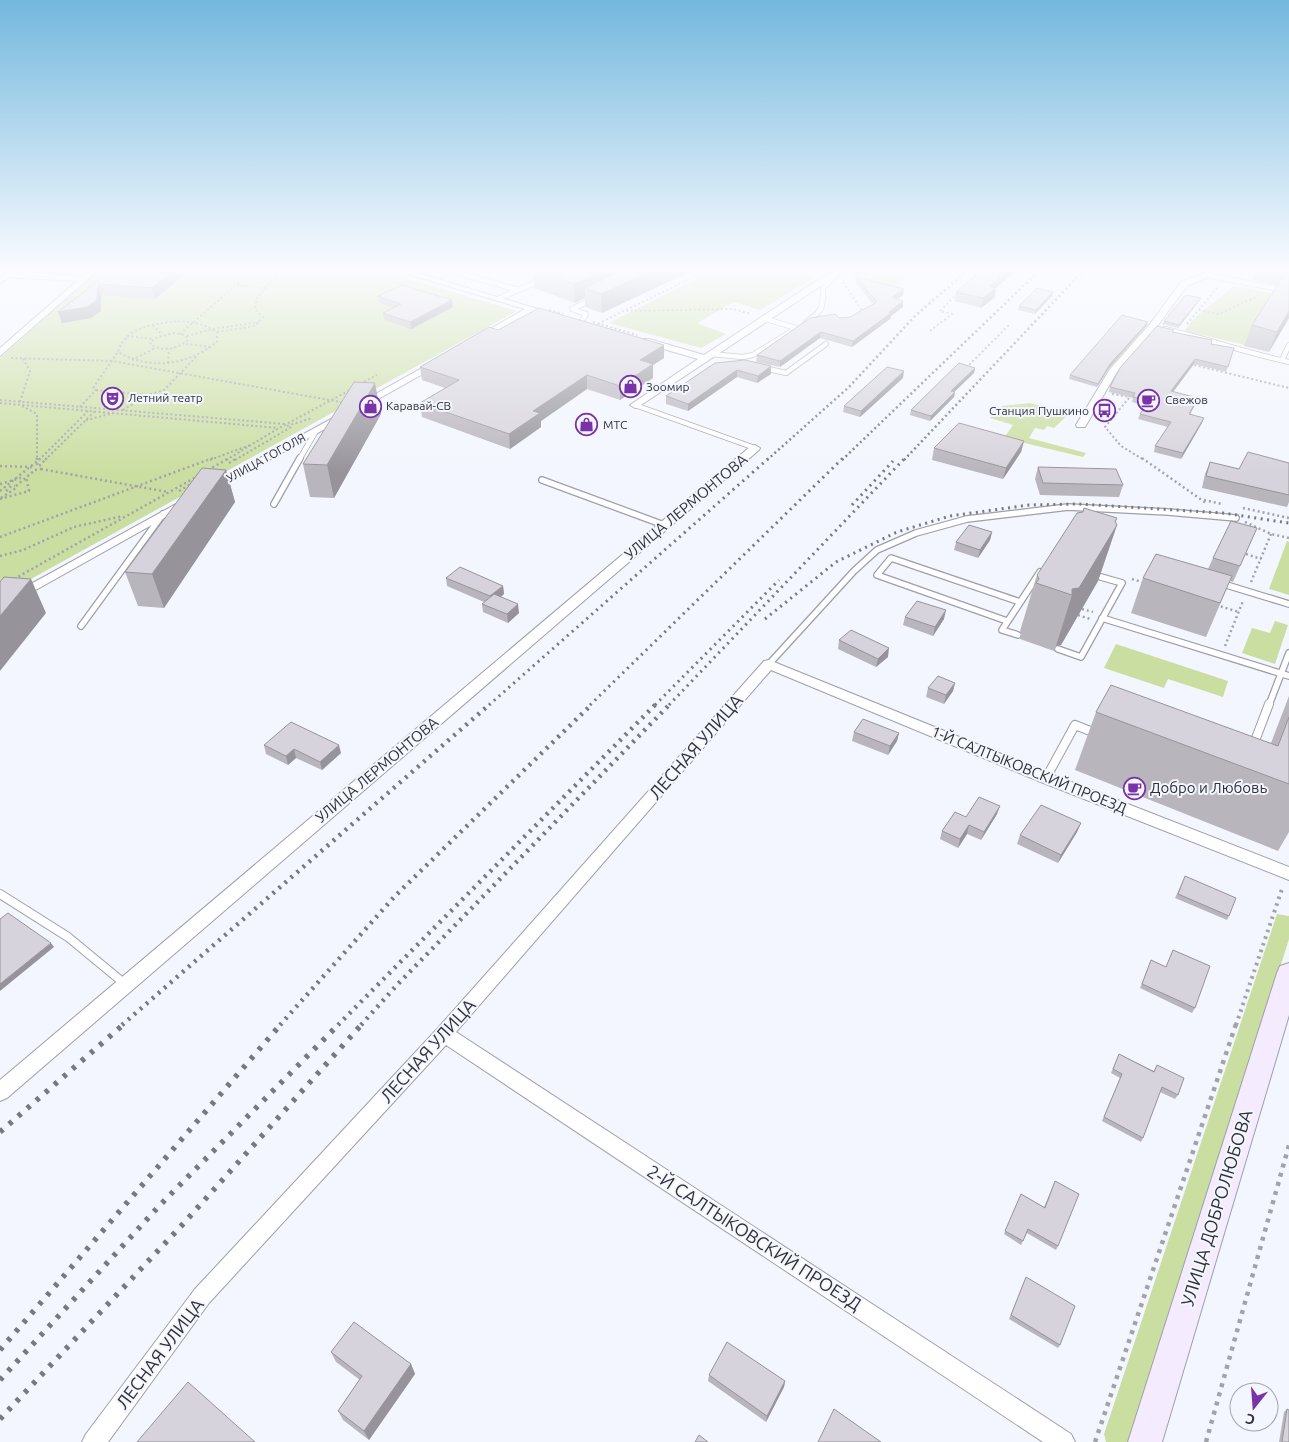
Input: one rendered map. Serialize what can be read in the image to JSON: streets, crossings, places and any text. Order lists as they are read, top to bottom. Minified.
{"streets":{"street":["УЛИЦА ГОГОЛЯ","УЛИЦА ЛЕРМОНТОВА","ЛЕСНАЯ УЛИЦА","1-Й САЛТЫКОВСКИЙ ПРОЕЗД","УЛИЦА ДОБРОЛЮБОВА","2-Й САЛТЫКОВСКИЙ ПРОЕЗД"]},"crossings":[["ЛЕСНАЯ УЛИЦА","1-Й САЛТЫКОВСКИЙ ПРОЕЗД"],["ЛЕСНАЯ УЛИЦА","2-Й САЛТЫКОВСКИЙ ПРОЕЗД"]],"places":{"shop":["Зоомир","Каравай-СВ","МТС"],"theatre":["Летний театр"],"cafe":["Свежов","Добро и Любовь"],"bus stop":["Станция Пушкино"]},"north":"bottom"}
